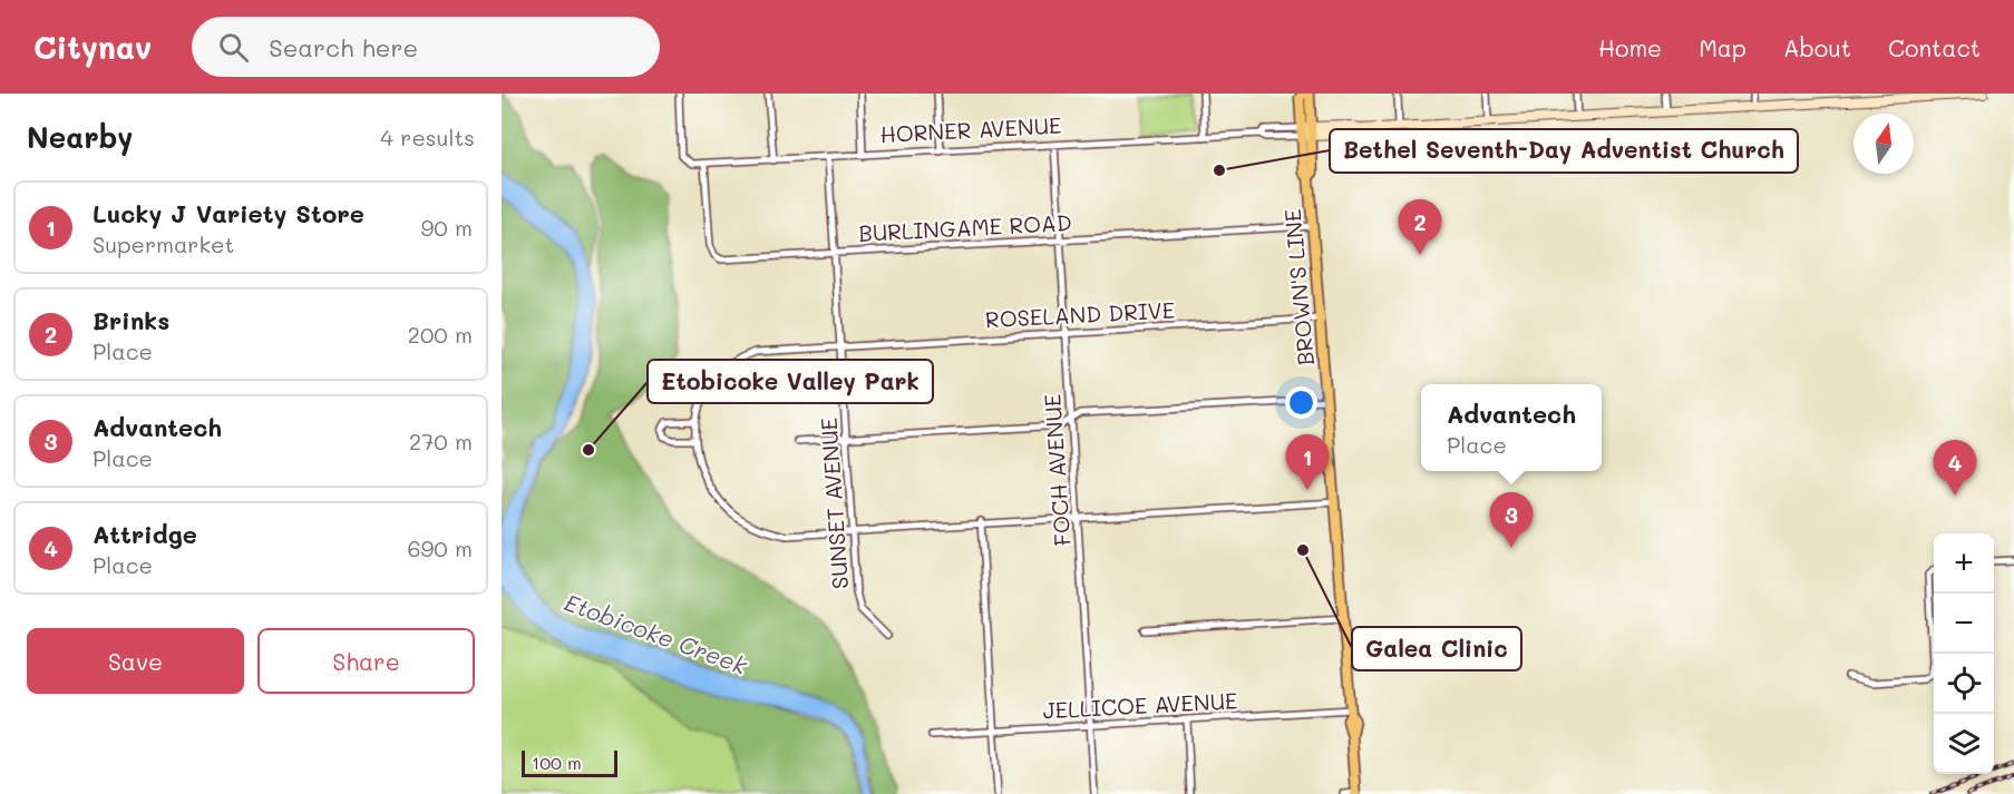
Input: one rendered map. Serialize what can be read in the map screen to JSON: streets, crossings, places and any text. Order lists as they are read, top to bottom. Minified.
{"streets":{"main road":["HORNER AVENUE","BROWN'S LINE"],"street":["BURLINGAME ROAD","ROSELAND DRIVE","FOCH AVENUE","SUNSET AVENUE","JELLICOE AVENUE"]},"crossings":[["HORNER AVENUE","BURLINGAME ROAD"],["HORNER AVENUE","BROWN'S LINE"],["HORNER AVENUE","FOCH AVENUE"],["HORNER AVENUE","SUNSET AVENUE"],["BURLINGAME ROAD","BROWN'S LINE"],["BURLINGAME ROAD","FOCH AVENUE"],["BURLINGAME ROAD","SUNSET AVENUE"],["BROWN'S LINE","ROSELAND DRIVE"],["BROWN'S LINE","JELLICOE AVENUE"],["ROSELAND DRIVE","FOCH AVENUE"],["ROSELAND DRIVE","SUNSET AVENUE"],["FOCH AVENUE","JELLICOE AVENUE"]],"water":["Etobicoke Creek"],"places":["Bethel Seventh-Day Adventist Church","Etobicoke Valley Park","Galea Clinic"],"scale_bar":"100 m","north":"top","page":{"header":"Citynav","search":"Search here","nav":["Home","Map","About","Contact"],"heading":["Nearby","4 results"],"list":[{"mark":"1","name":"Lucky J Variety Store","note":"Supermarket","value":"90 m"},{"mark":"2","name":"Brinks","note":"Place","value":"200 m"},{"mark":"3","name":"Advantech","note":"Place","value":"270 m"},{"mark":"4","name":"Attridge","note":"Place","value":"690 m"}],"pins":["2","1","4","3"],"popup":["Advantech","Place"],"map_buttons":["+","−"],"buttons":["Save","Share"],"scale":"100 m"}}
